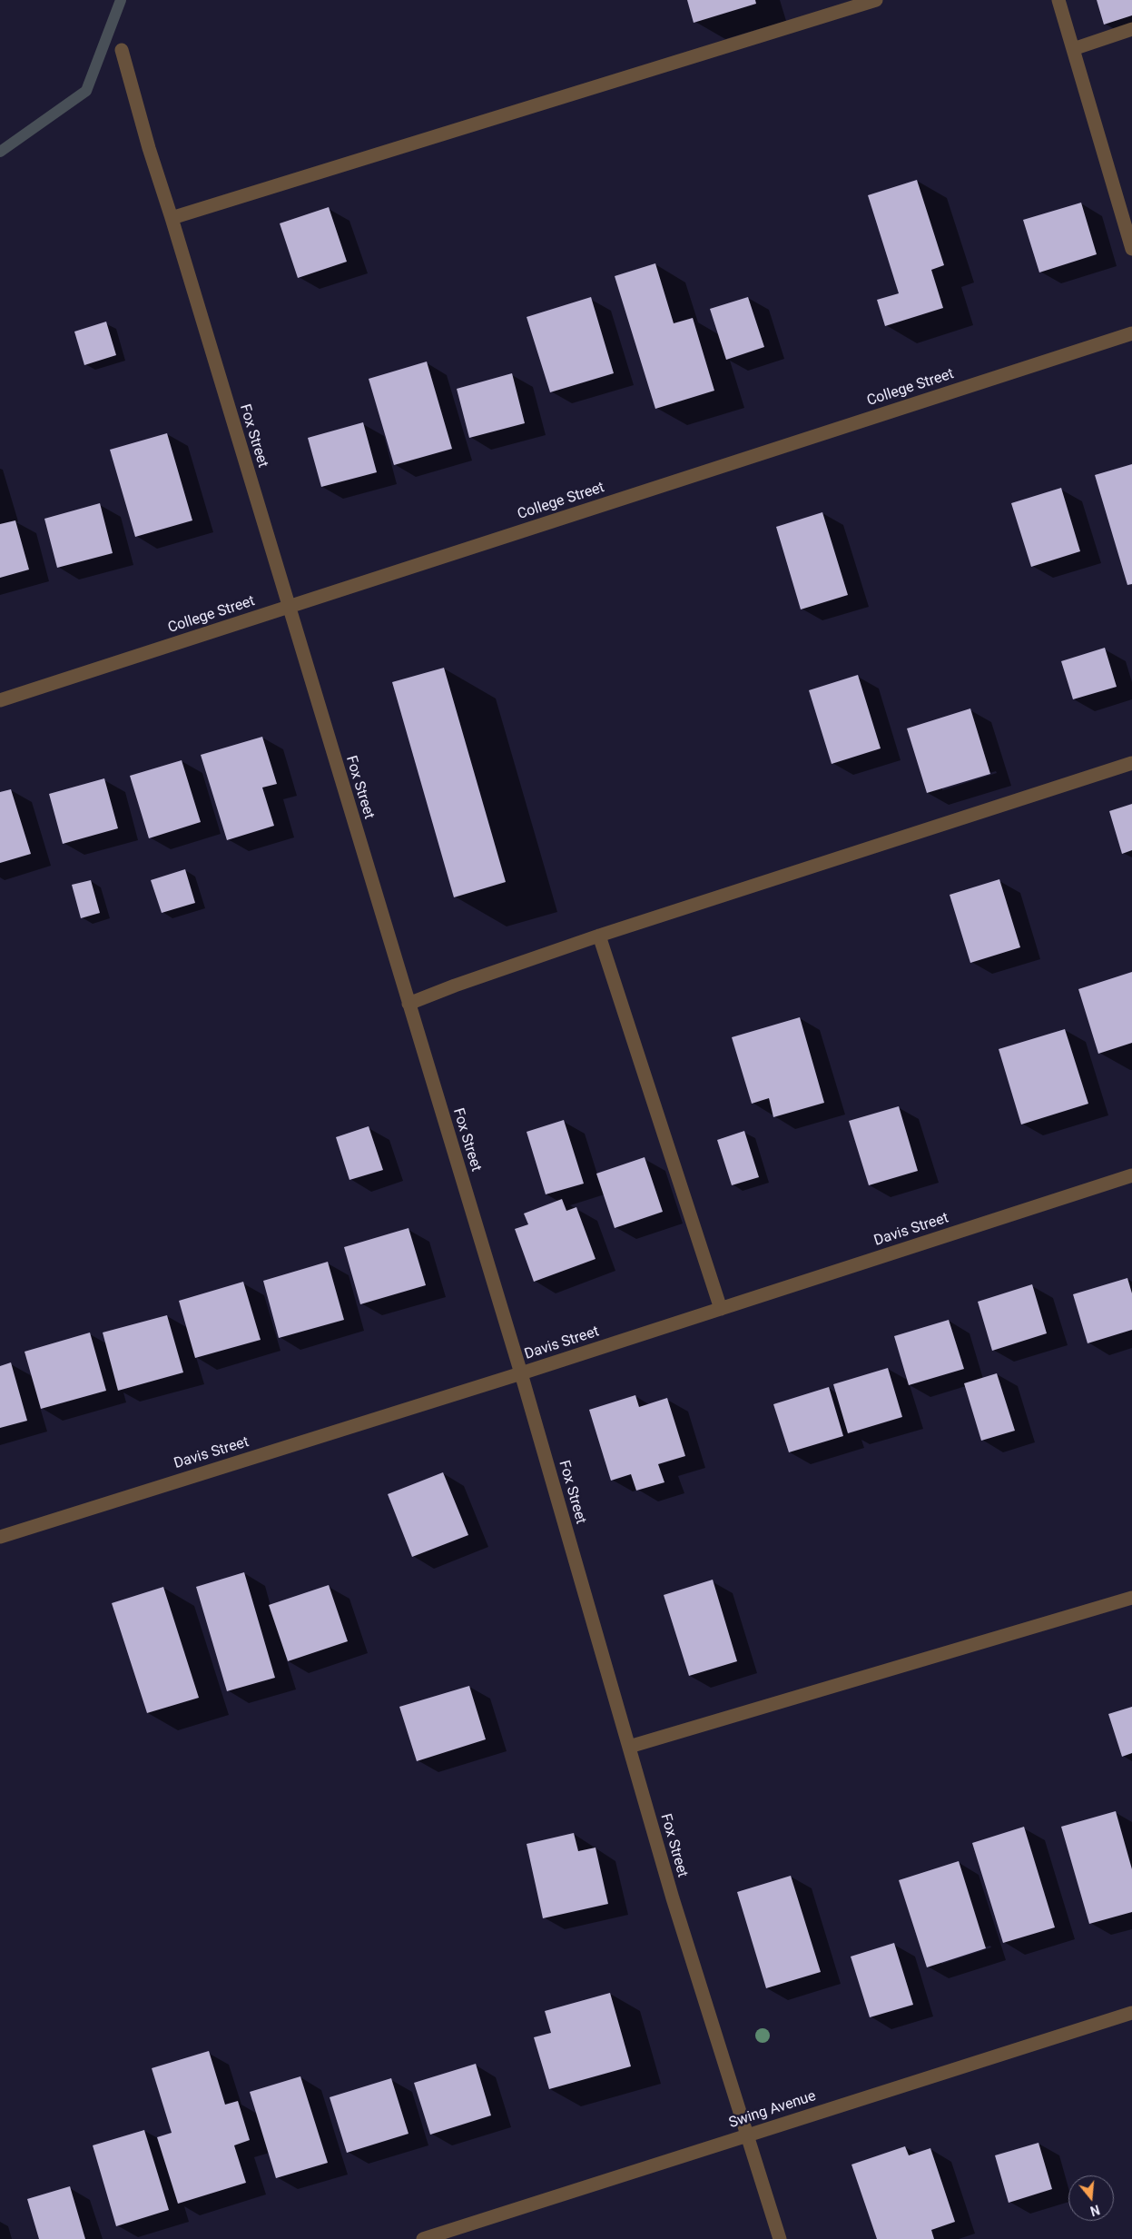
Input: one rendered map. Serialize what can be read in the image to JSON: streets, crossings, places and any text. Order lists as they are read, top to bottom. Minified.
{"streets":{"street":["College Street","Fox Street","Davis Street","Swing Avenue"]},"crossings":[["College Street","Fox Street"],["Fox Street","Davis Street"],["Fox Street","Swing Avenue"]],"north":"bottom"}
